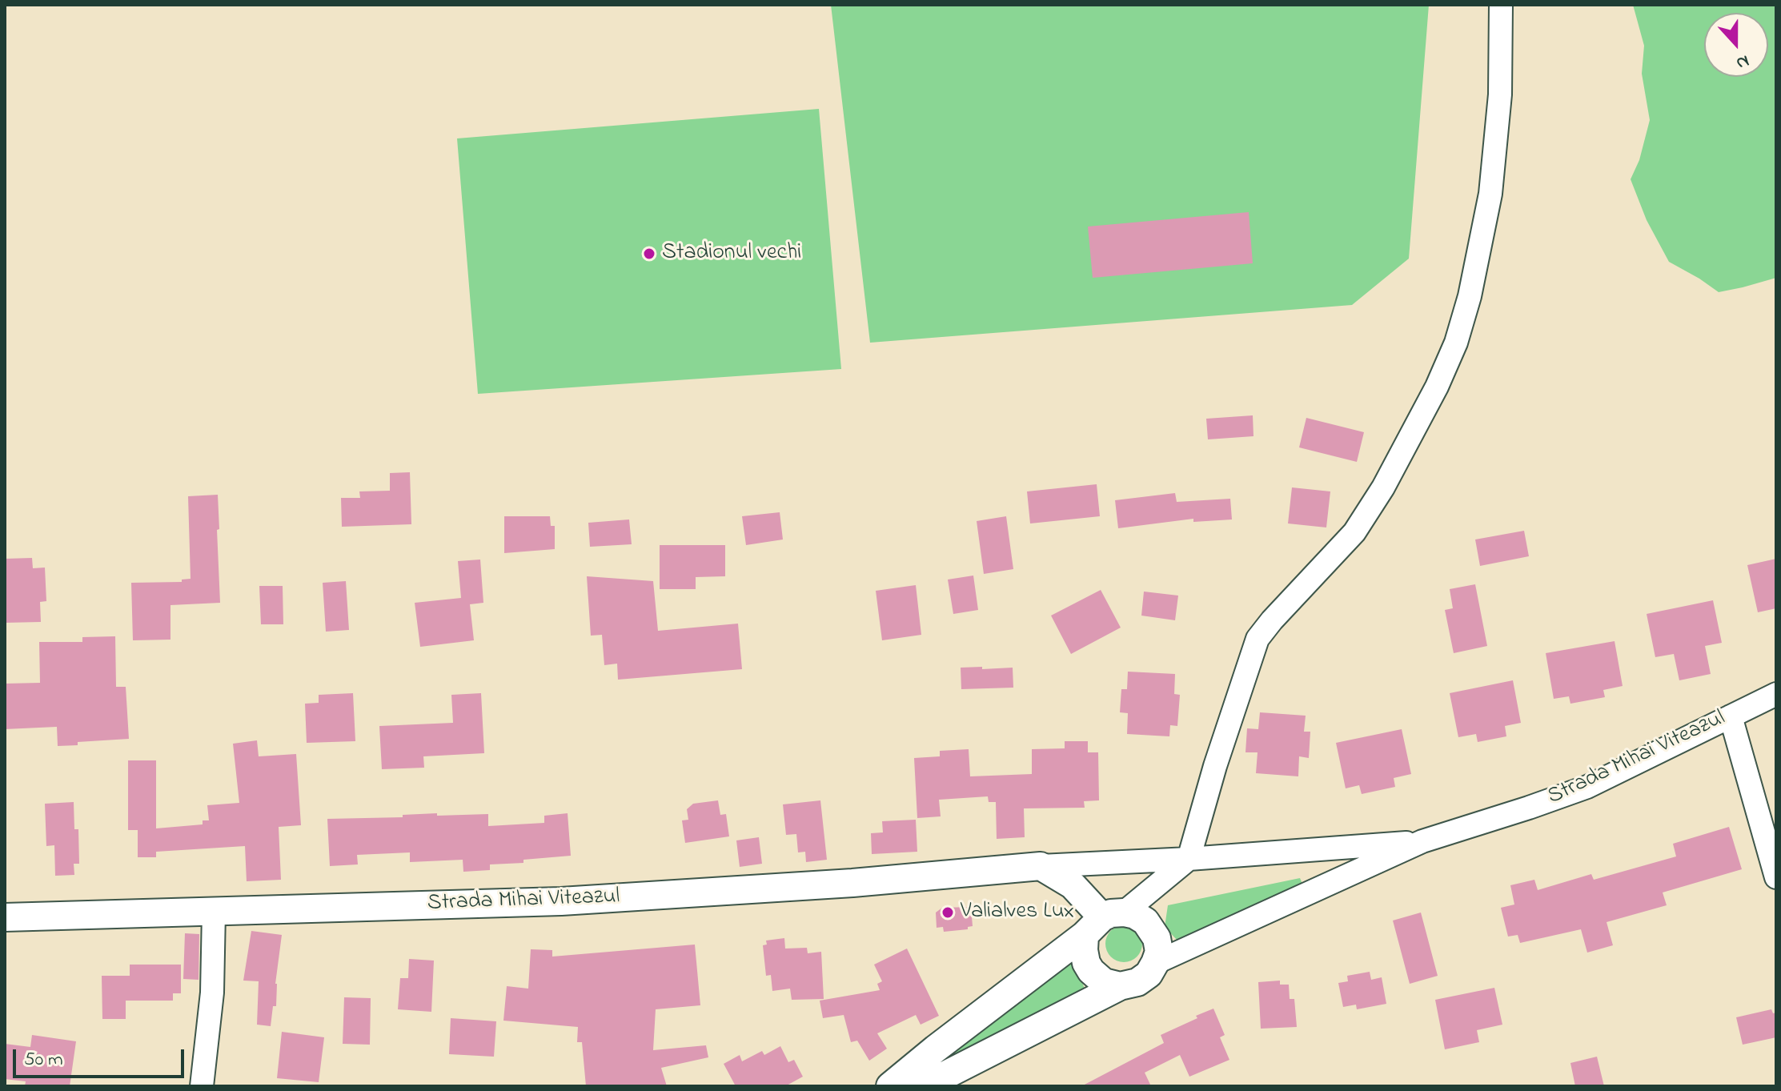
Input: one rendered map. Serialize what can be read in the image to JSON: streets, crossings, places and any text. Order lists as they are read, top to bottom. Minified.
{"streets":{"street":["Strada Mihai Viteazul"]},"places":["Stadionul vechi","Valialves Lux"],"scale_bar":"50 m","north":"bottom"}
